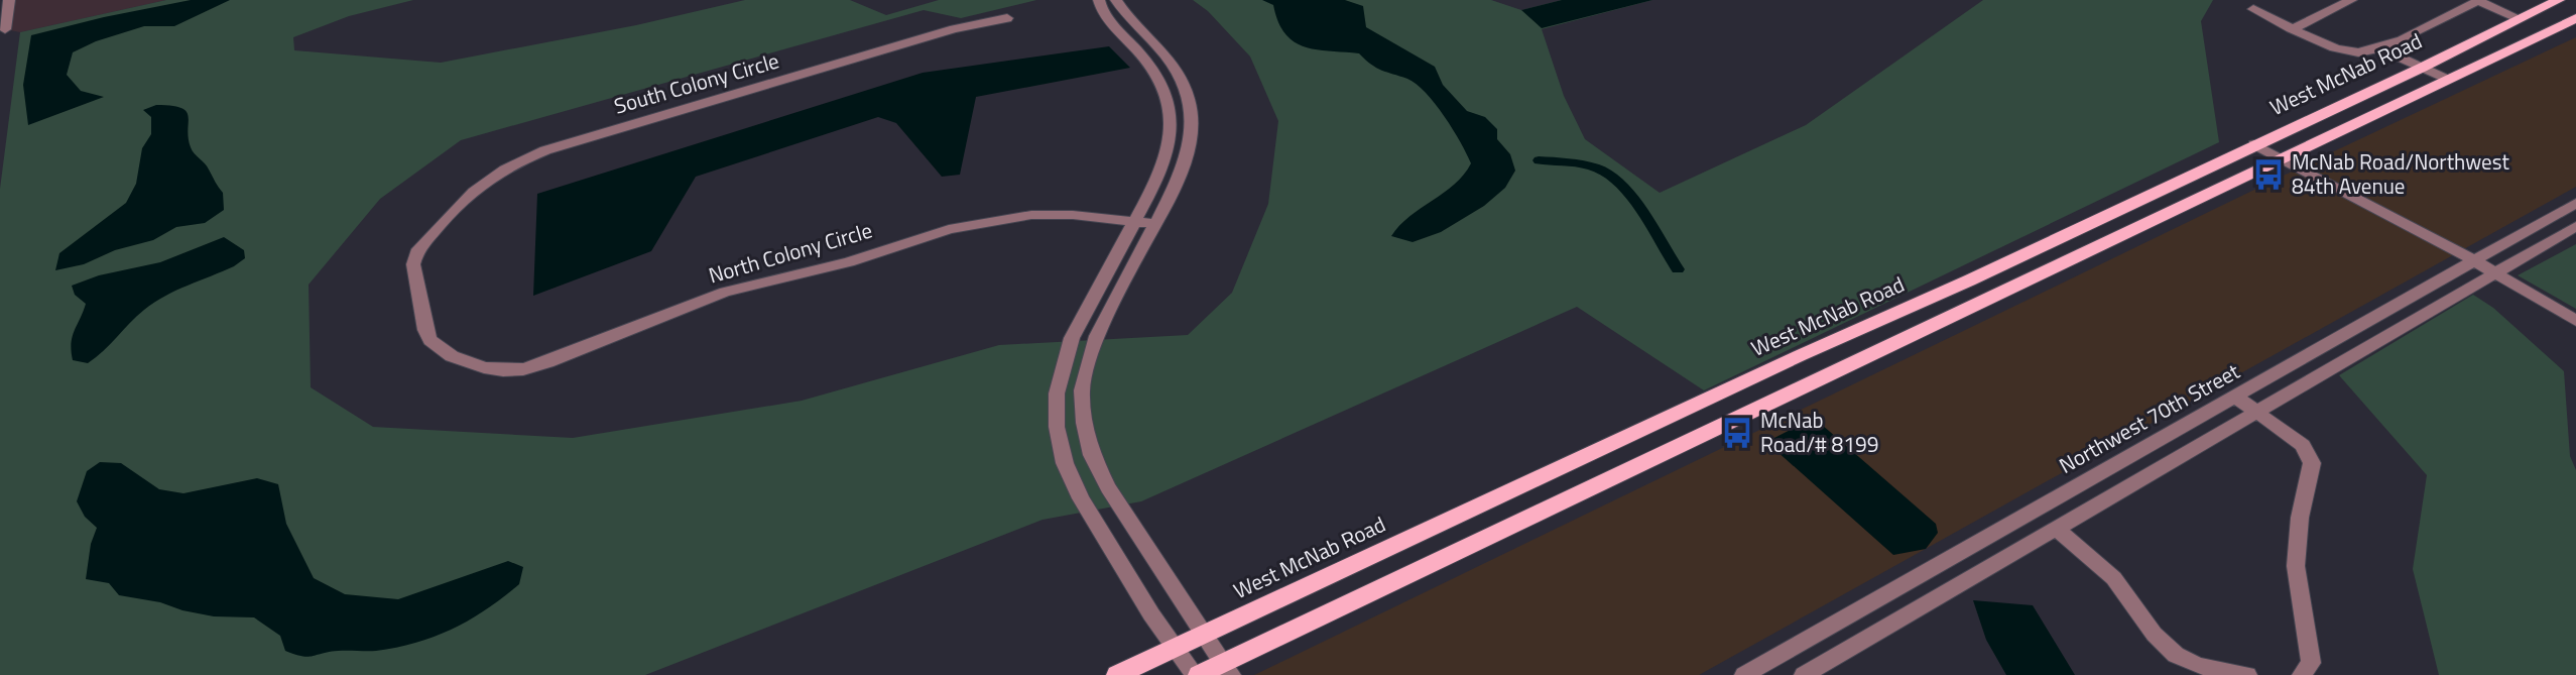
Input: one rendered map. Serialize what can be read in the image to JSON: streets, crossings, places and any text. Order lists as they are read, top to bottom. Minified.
{"streets":{"main road":["West McNab Road"],"street":["South Colony Circle","North Colony Circle","Northwest 70th Street"]},"crossings":[["South Colony Circle","North Colony Circle"]],"places":{"bus stop":["McNab Road/Northwest 84th Avenue","McNab Road/# 8199"]}}
